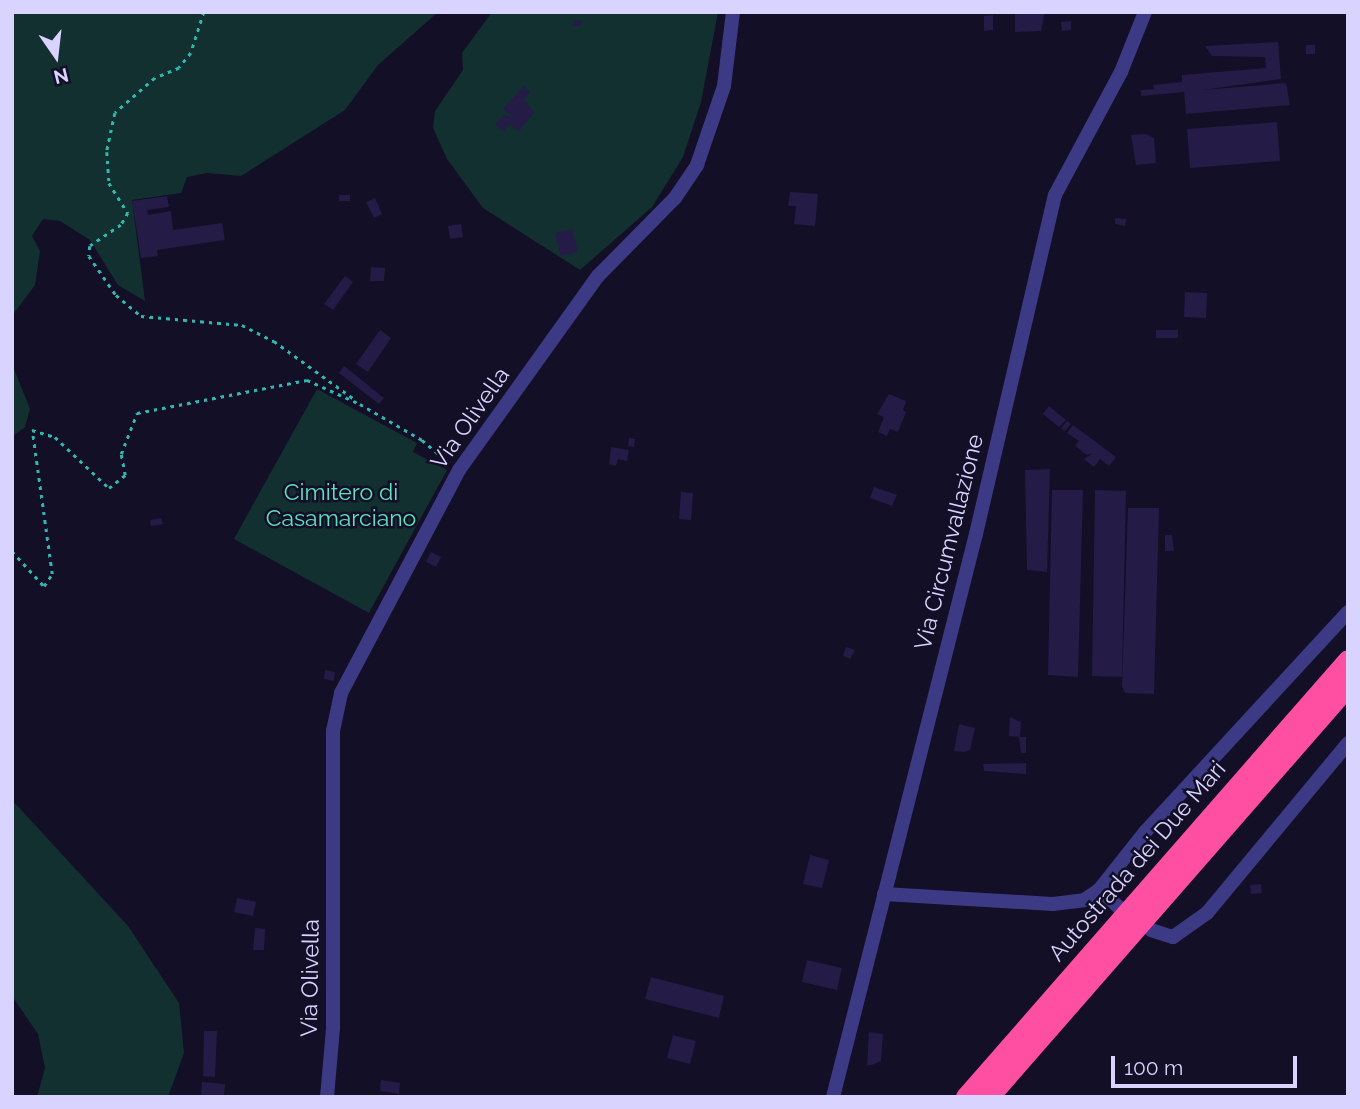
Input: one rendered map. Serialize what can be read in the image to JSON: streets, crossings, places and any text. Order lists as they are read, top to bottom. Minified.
{"streets":{"highway":["Autostrada dei Due Mari"],"street":["Via Olivella","Via Circumvallazione"]},"parks":["Cimitero di Casamarciano"],"scale_bar":"100 m","north":"bottom"}
